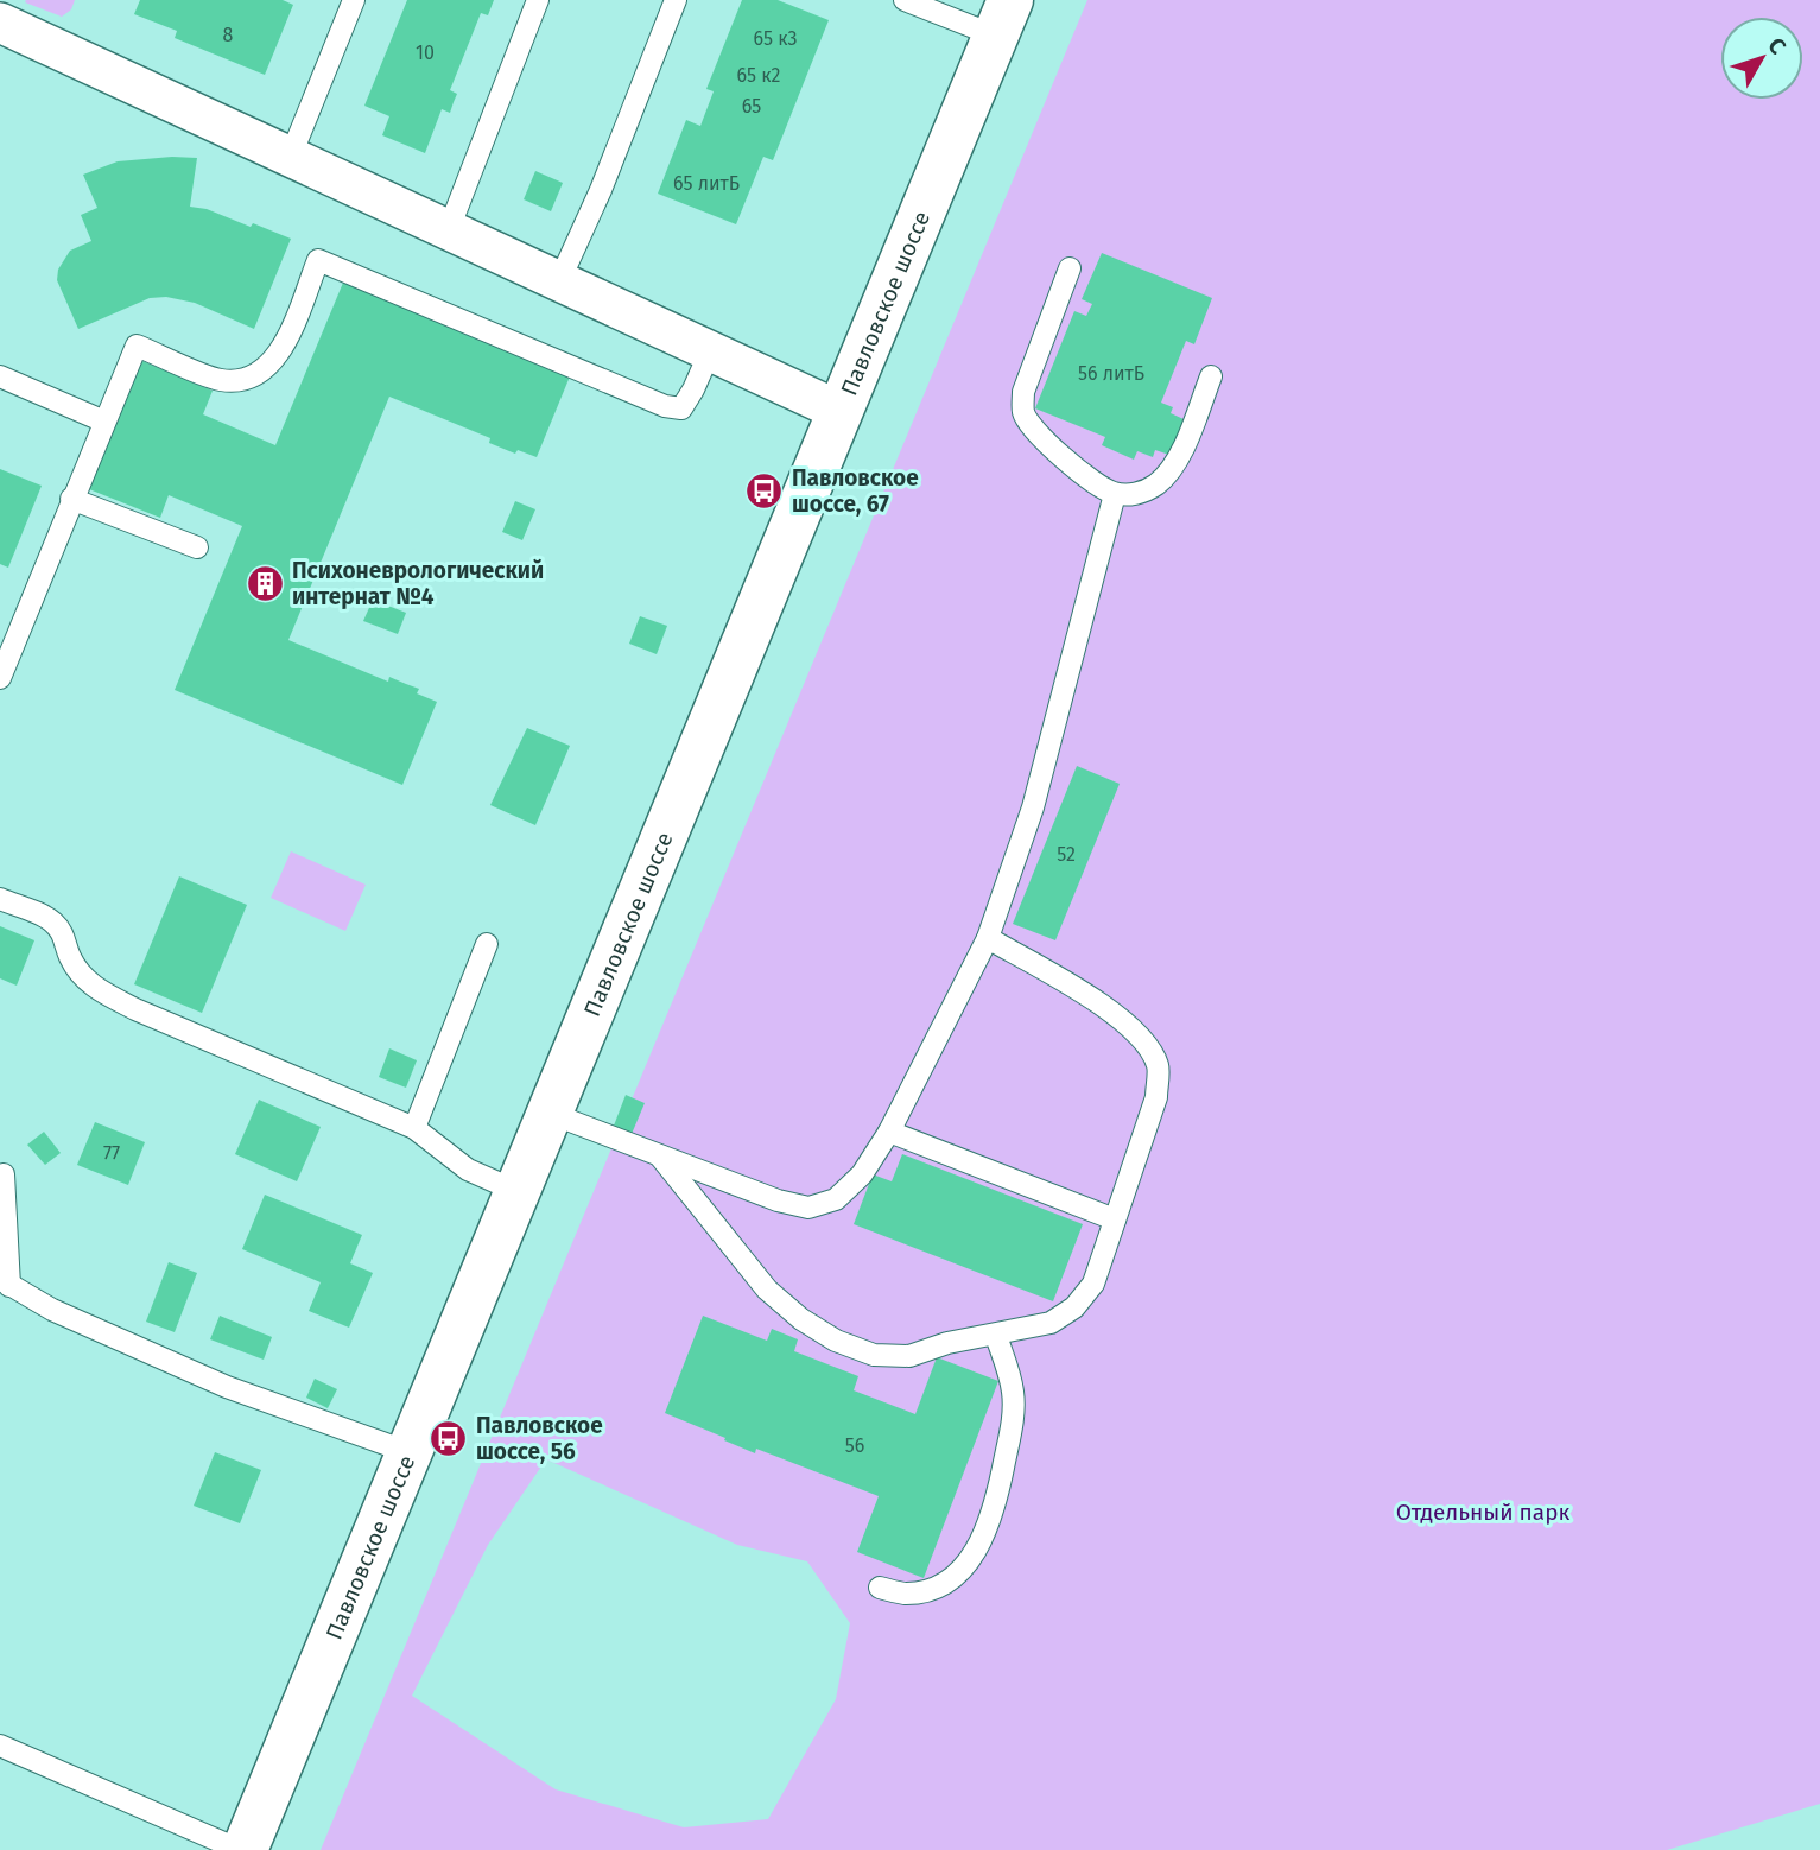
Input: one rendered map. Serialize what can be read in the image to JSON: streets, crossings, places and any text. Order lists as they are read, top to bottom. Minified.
{"streets":{"main road":["Павловское шоссе"]},"parks":["Отдельный парк"],"places":{"bus stop":["Павловское шоссе, 67","Павловское шоссе, 56"],"building":["Психоневрологический интернат №4"]},"house_numbers":["8","65 к3","10","65 к2","65","65 литБ","56 литБ","52","77","56"],"north":"top right"}
